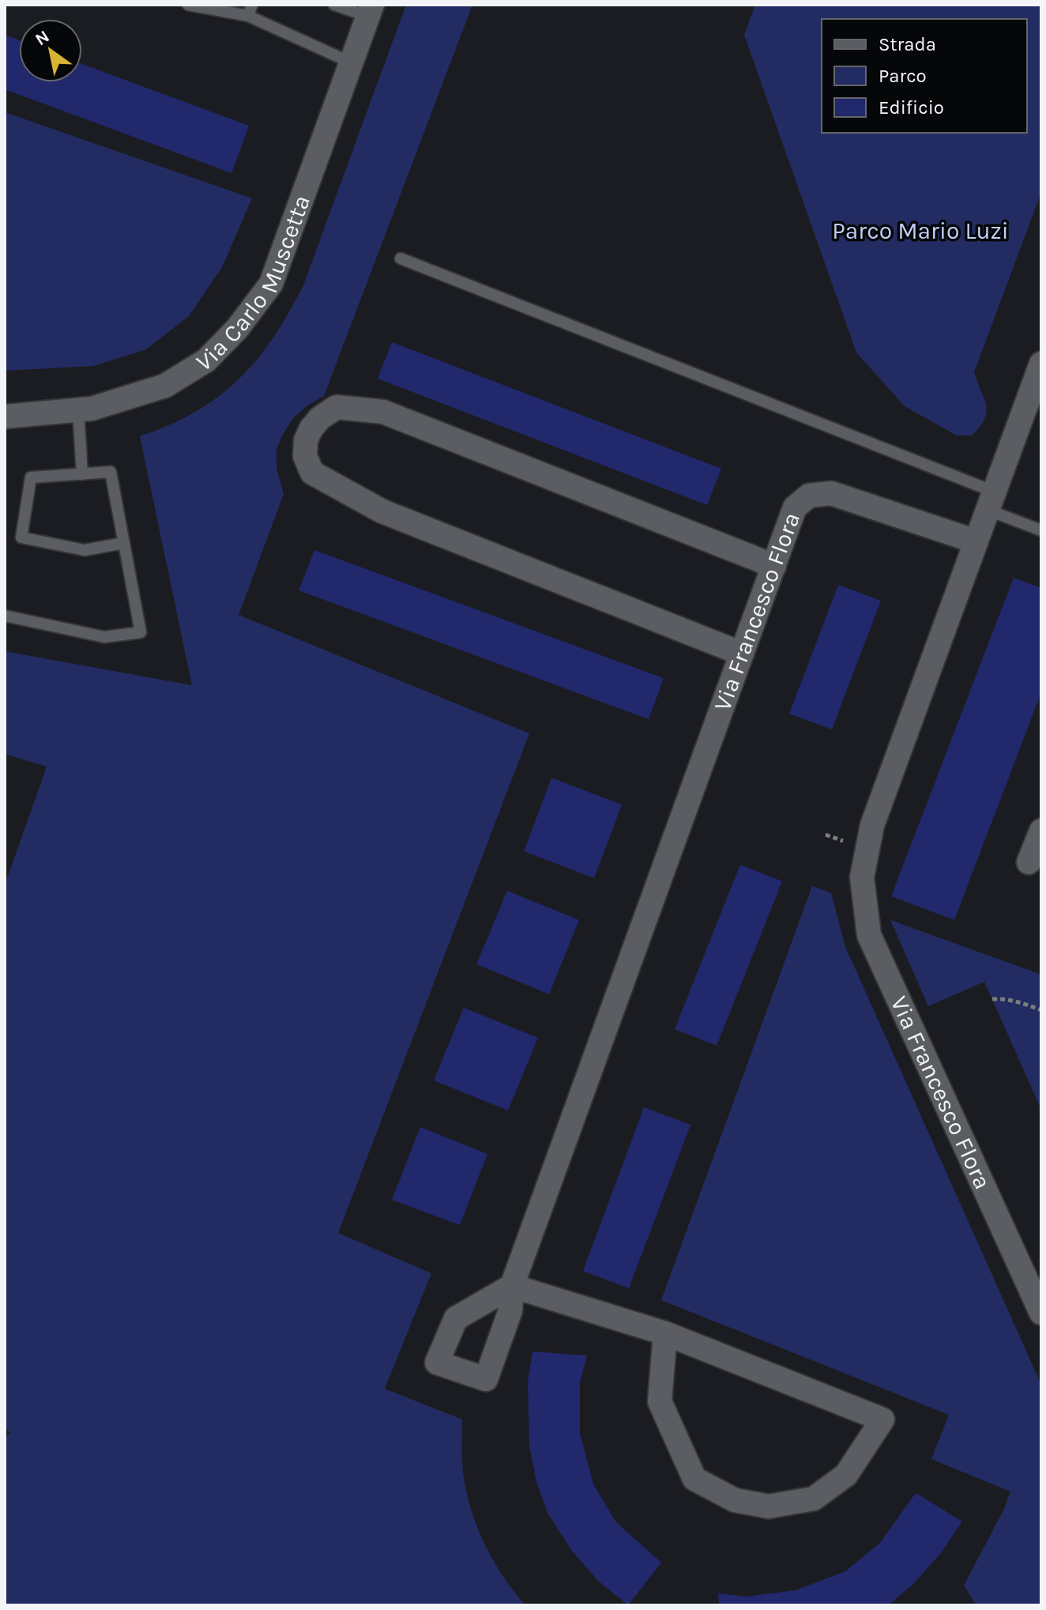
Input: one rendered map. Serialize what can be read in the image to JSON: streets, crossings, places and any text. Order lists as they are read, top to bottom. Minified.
{"streets":{"street":["Via Carlo Muscetta","Via Francesco Flora"]},"parks":["Parco Mario Luzi"],"legend":["Strada","Parco","Edificio"],"north":"top left"}
